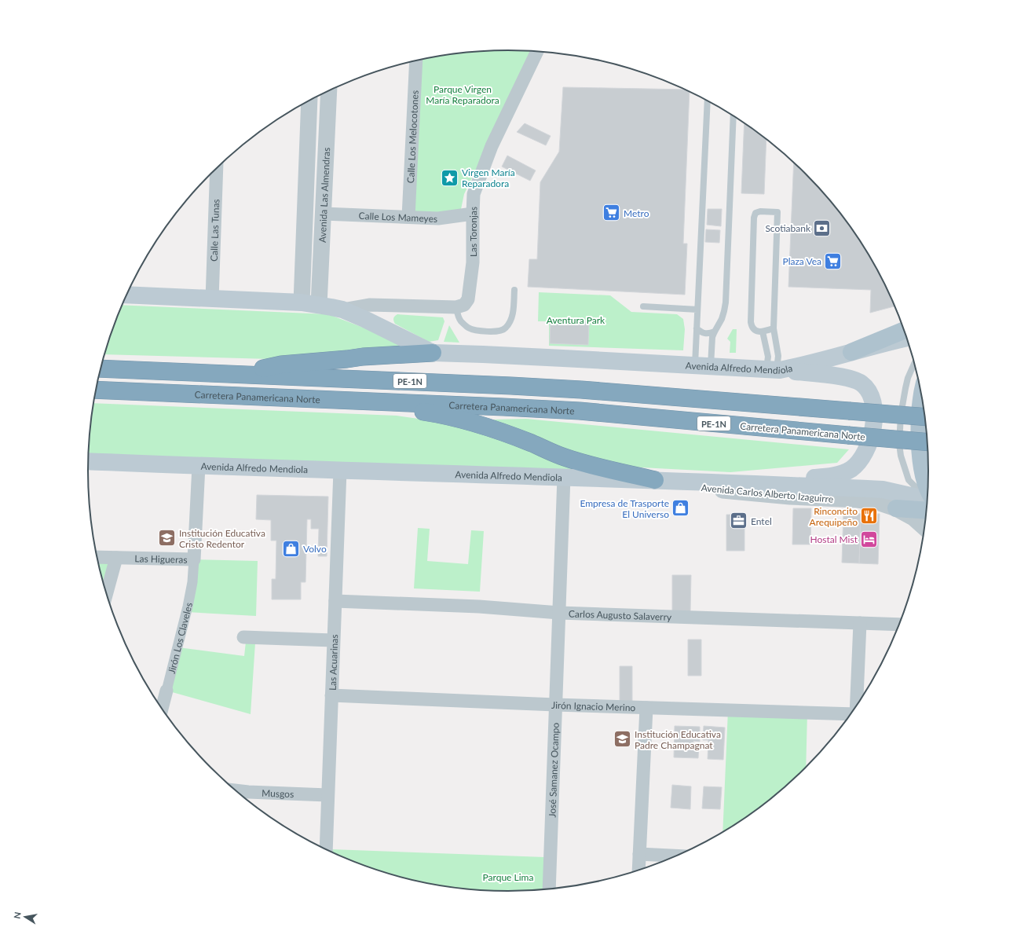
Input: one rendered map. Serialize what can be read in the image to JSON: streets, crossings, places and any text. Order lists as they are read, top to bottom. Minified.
{"streets":{"highway":["PE-1N","Carretera Panamericana Norte"],"main road":["Avenida Alfredo Mendiola"],"street":["Calle Los Melocotones","Avenida Las Almendras","Calle Los Mameyes","Calle Las Tunas","Las Toronjas","Avenida Carlos Alberto Izaguirre","Las Higueras","Carlos Augusto Salaverry","Jirón Los Claveles","Las Acuarinas","Jirón Ignacio Merino","José Samanez Ocampo","Musgos"]},"crossings":[["Calle Los Melocotones","Calle Los Mameyes"],["Avenida Las Almendras","Calle Los Mameyes"],["Avenida Las Almendras","Avenida Alfredo Mendiola"],["Calle Los Mameyes","Las Toronjas"],["Calle Las Tunas","Avenida Alfredo Mendiola"],["Avenida Alfredo Mendiola","Avenida Carlos Alberto Izaguirre"],["Avenida Alfredo Mendiola","Las Higueras"],["Avenida Alfredo Mendiola","Las Acuarinas"],["Avenida Alfredo Mendiola","José Samanez Ocampo"],["Las Higueras","Jirón Los Claveles"],["Carlos Augusto Salaverry","Las Acuarinas"],["Carlos Augusto Salaverry","José Samanez Ocampo"],["Las Acuarinas","Jirón Ignacio Merino"],["Las Acuarinas","Musgos"],["Jirón Ignacio Merino","José Samanez Ocampo"]],"parks":["Parque Virgen María Reparadora","Aventura Park","Parque Lima"],"places":{"place":["Virgen María Reparadora"],"supermarket":["Metro","Plaza Vea"],"bank":["Scotiabank"],"shop":["Empresa de Trasporte El Universo","Volvo"],"restaurant":["Rinconcito Arequipeño"],"office":["Entel"],"school or university":["Institución Educativa Cristo Redentor","Institución Educativa Padre Champagnat"],"hotel":["Hostal Mist"]},"north":"left"}
